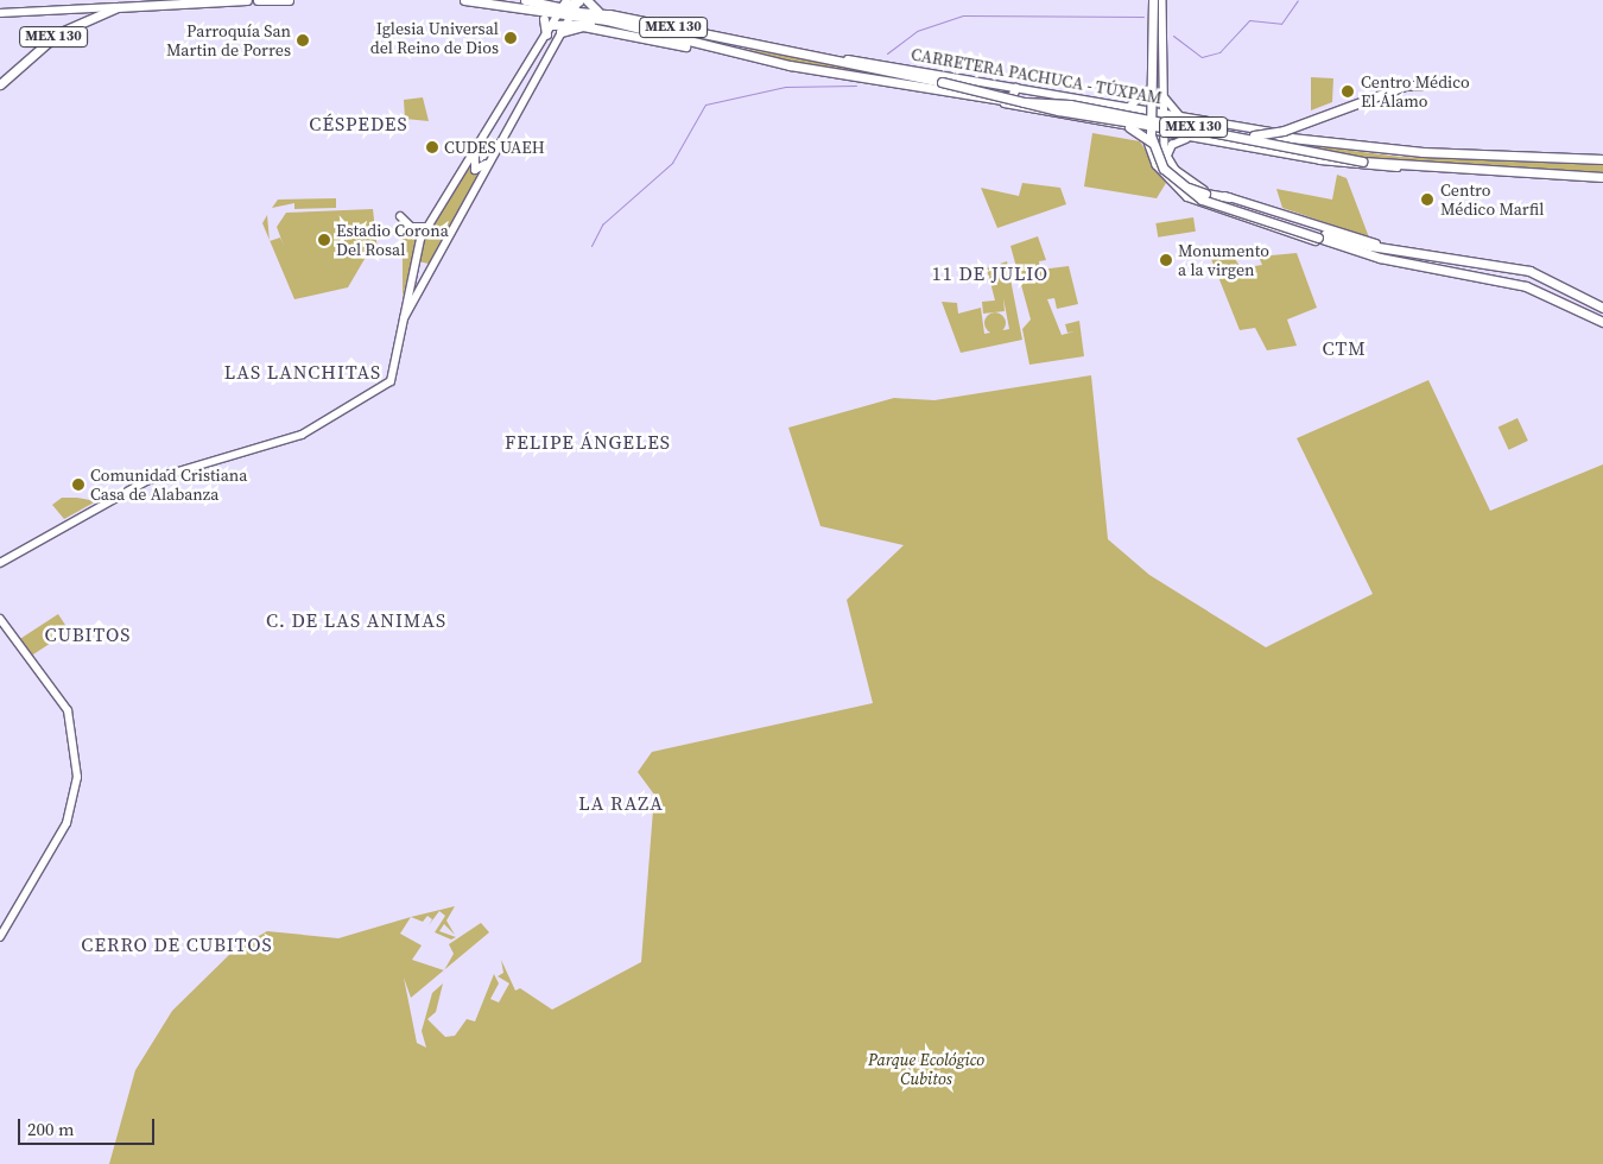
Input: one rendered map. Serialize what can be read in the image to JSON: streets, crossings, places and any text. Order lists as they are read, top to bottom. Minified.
{"streets":{"main road":["MEX 130","CARRETERA PACHUCA - TÚXPAM"]},"crossings":[["MEX 130","CARRETERA PACHUCA - TÚXPAM"]],"districts":["CÉSPEDES","11 DE JULIO","CTM","LAS LANCHITAS","FELIPE ÁNGELES","C. DE LAS ANIMAS","CUBITOS","LA RAZA","CERRO DE CUBITOS"],"parks":["Parque Ecológico Cubitos"],"places":["Iglesia Universal del Reino de Dios","Parroquía San Martin de Porres","Centro Médico El Álamo","CUDES UAEH","Centro Médico Marfil","Estadio Corona Del Rosal","Monumento a la virgen","Comunidad Cristiana Casa de Alabanza"],"scale_bar":"200 m"}
